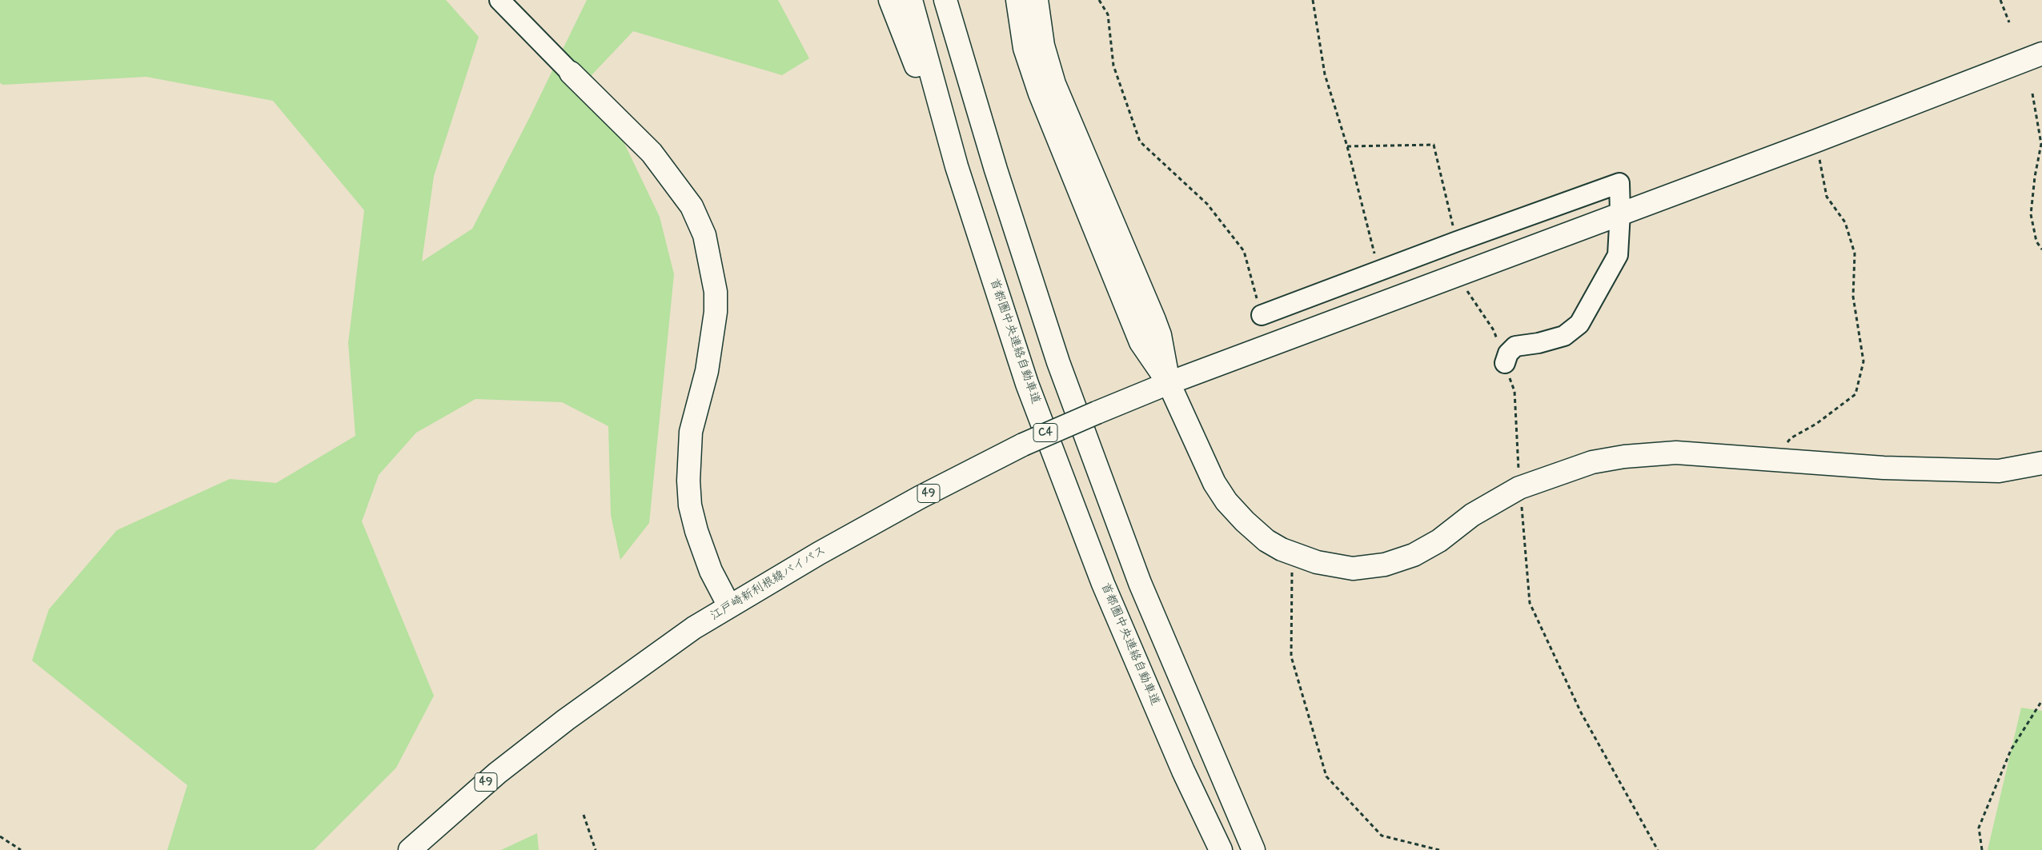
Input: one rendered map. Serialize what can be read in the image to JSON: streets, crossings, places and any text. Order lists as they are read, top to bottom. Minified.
{"streets":{"main road":["首都圏中央連絡自動車道","C4","49","江戸崎新利根線バイパス"]}}
